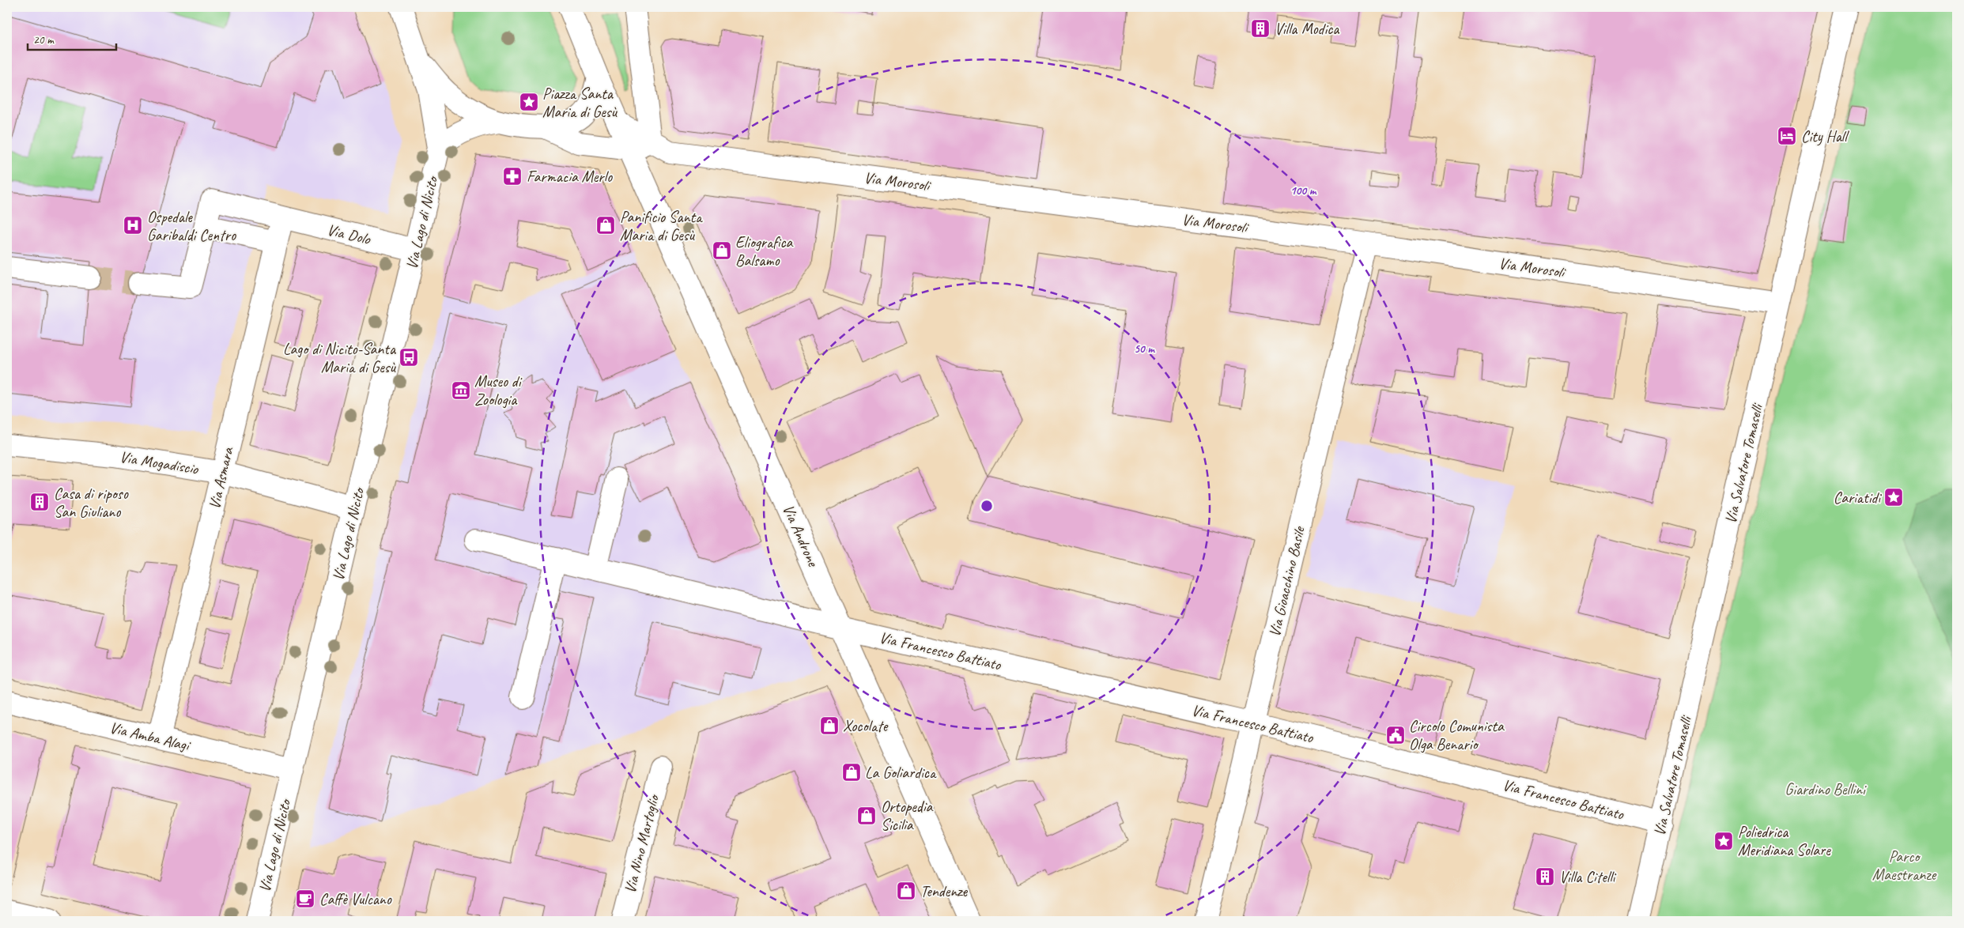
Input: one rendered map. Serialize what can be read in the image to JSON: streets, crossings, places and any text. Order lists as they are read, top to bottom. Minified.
{"streets":{"street":["Via Morosoli","Via Lago di Nicito","Via Dolo","Via Mogadiscio","Via Salvatore Tomaselli","Via Asmara","Via Androne","Via Gioacchino Basile","Via Francesco Battiato","Via Amba Alagi","Via Nino Martoglio"]},"crossings":[["Via Morosoli","Via Salvatore Tomaselli"],["Via Morosoli","Via Androne"],["Via Morosoli","Via Gioacchino Basile"],["Via Lago di Nicito","Via Dolo"],["Via Lago di Nicito","Via Mogadiscio"],["Via Lago di Nicito","Via Amba Alagi"],["Via Dolo","Via Asmara"],["Via Mogadiscio","Via Asmara"],["Via Salvatore Tomaselli","Via Francesco Battiato"],["Via Asmara","Via Amba Alagi"],["Via Androne","Via Francesco Battiato"],["Via Gioacchino Basile","Via Francesco Battiato"]],"parks":["Giardino Bellini","Parco Maestranze"],"places":{"building":["Villa Modica","Casa di riposo San Giuliano","Villa Citelli"],"place":["Piazza Santa Maria di Gesù","Cariatidi","Poliedrica Meridiana Solare"],"hotel":["City Hall"],"pharmacy":["Farmacia Merlo"],"hospital":["Ospedale Garibaldi Centro"],"shop":["Panificio Santa Maria di Gesù","Eliografica Balsamo","Xocolate","La Goliardica","Ortopedia Sicilia","Tendenze"],"bus stop":["Lago di Nicito-Santa Maria di Gesù"],"museum":["Museo di Zoologia"],"public building":["Circolo Comunista Olga Benario"],"cafe":["Caffè Vulcano"]},"scale_bar":"20 m","rings":["100 m","50 m"]}
